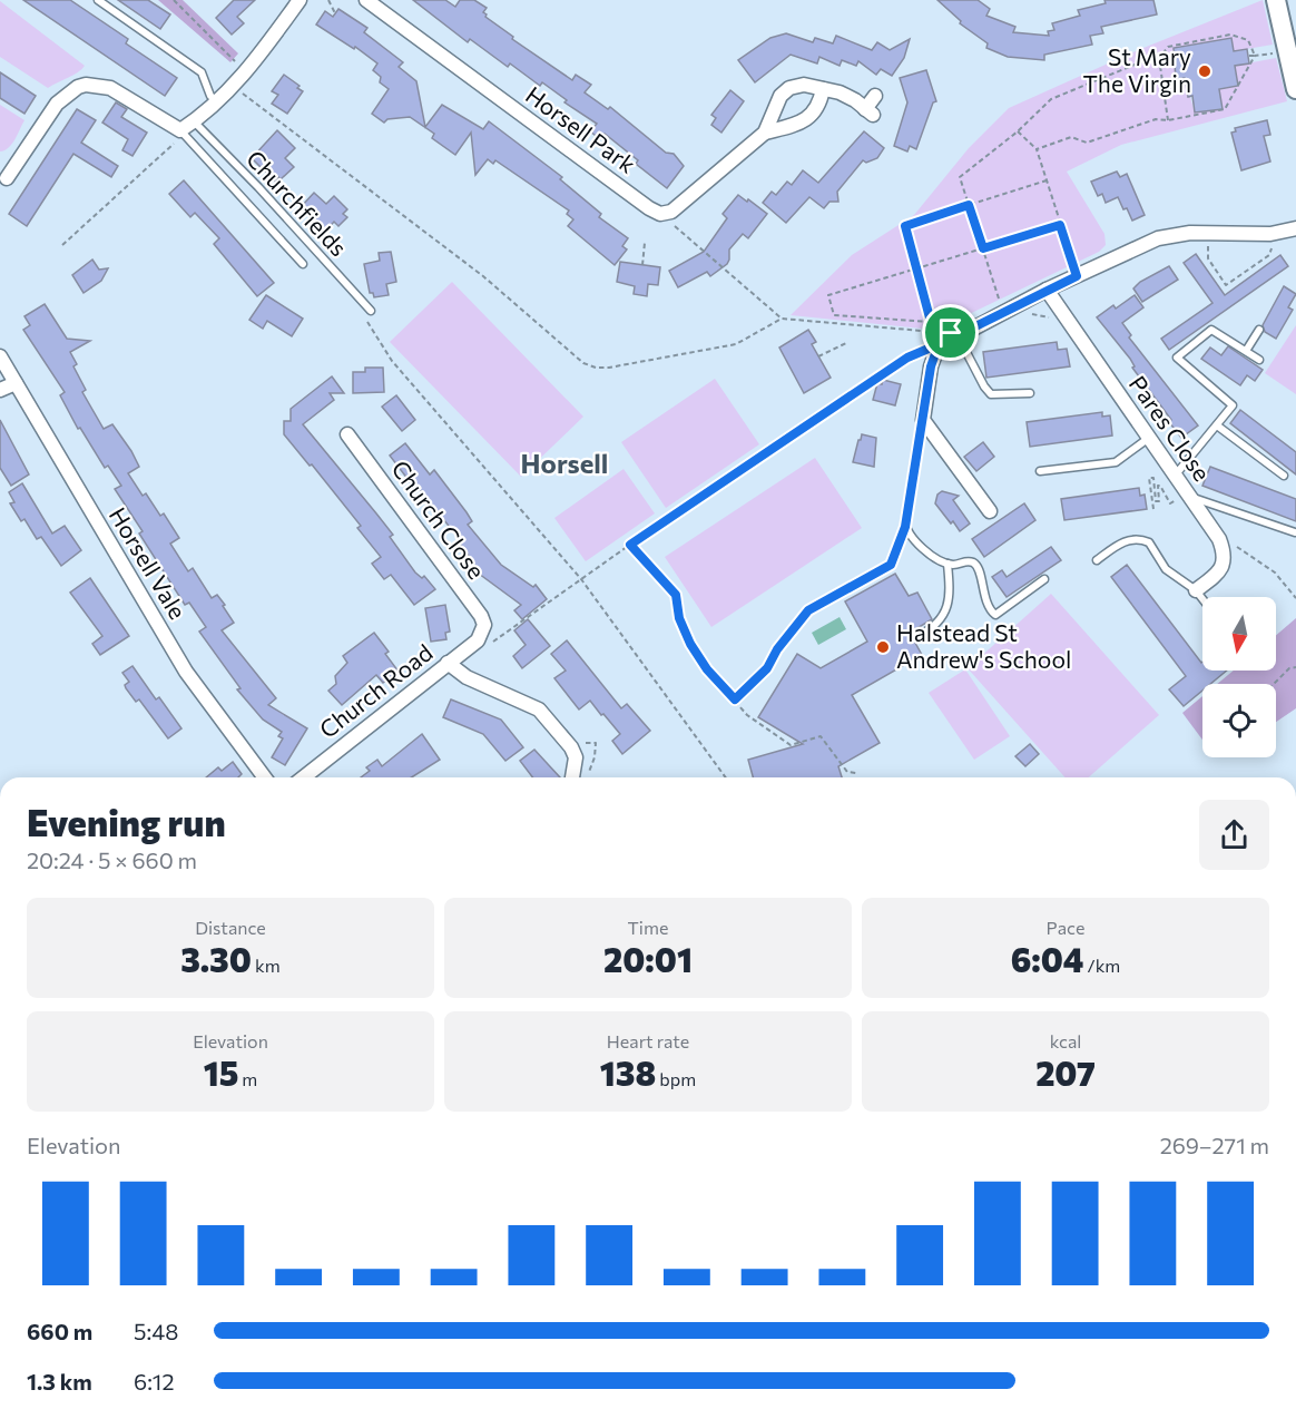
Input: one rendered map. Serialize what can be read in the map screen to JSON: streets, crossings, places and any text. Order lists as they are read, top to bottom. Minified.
{"streets":{"street":["Horsell Park","Pares Close","Church Close","Horsell Vale","Church Road"],"lane":["Churchfields"]},"crossings":[["Church Close","Church Road"]],"districts":["Horsell"],"places":["St Mary The Virgin","Halstead St Andrew's School"],"north":"bottom","page":{"heading":["Evening run","20:24 · 5 × 660 m"],"stats":[["Distance","3.30 km"],["Time","20:01"],["Pace","6:04 /km"],["Elevation","15 m"],["Heart rate","138 bpm"],["kcal","207"]],"chart":["Elevation","269–271 m"],"list":[{"name":"660 m","note":"5:48"},{"name":"1.3 km","note":"6:12"}]}}
